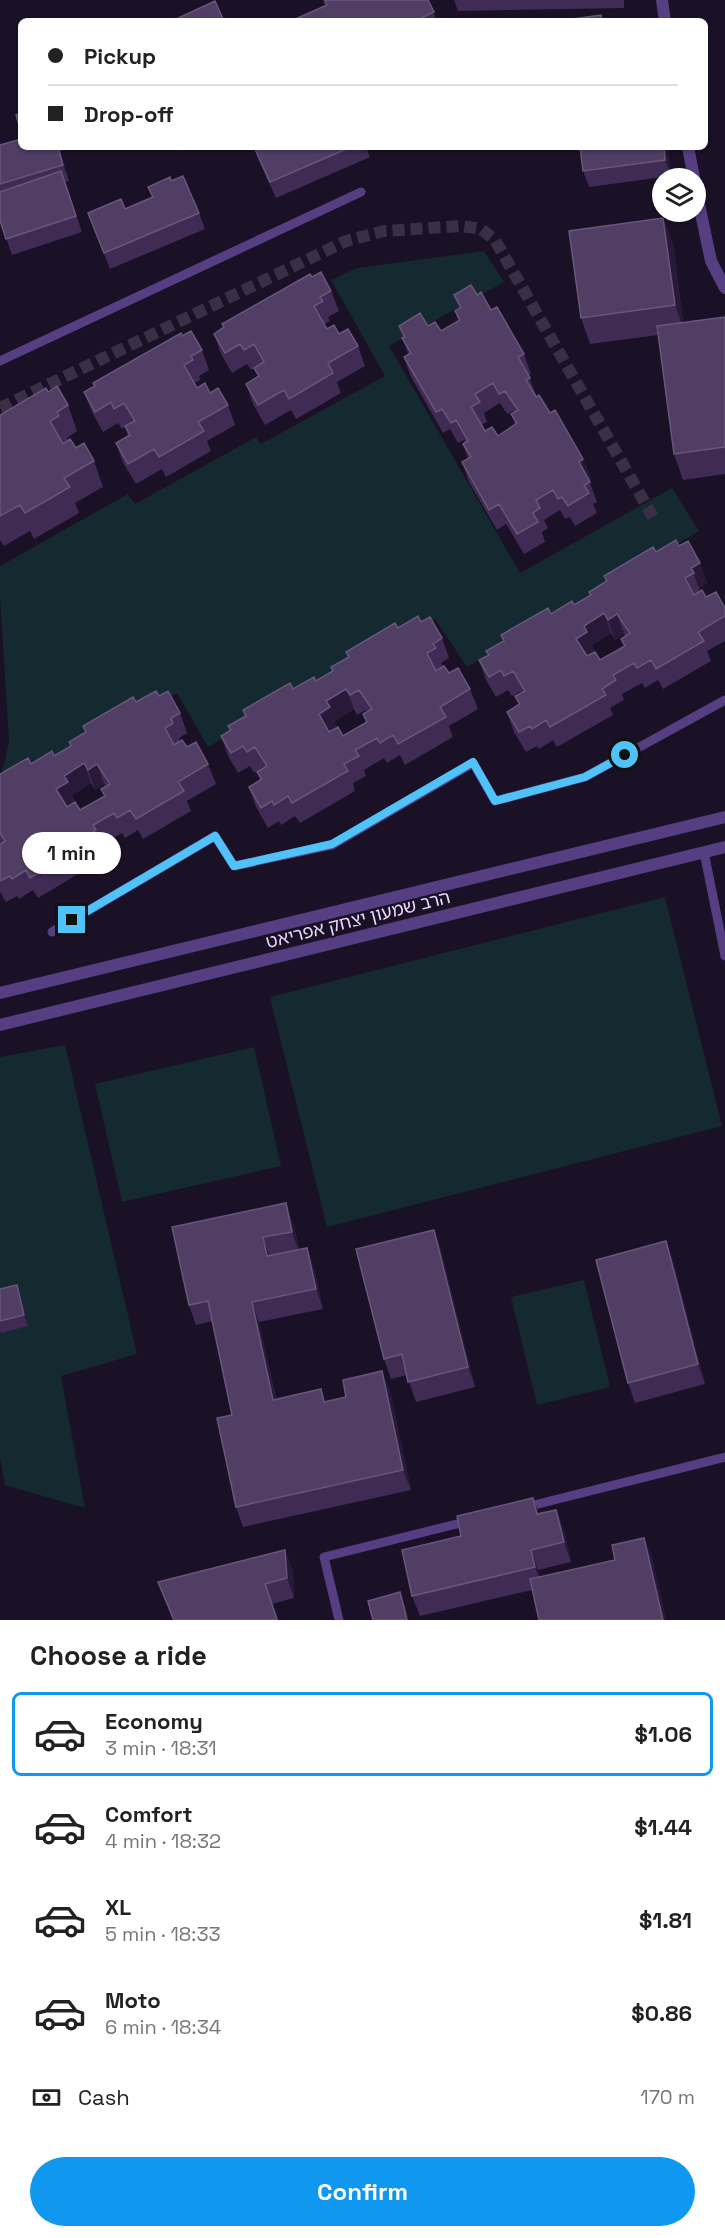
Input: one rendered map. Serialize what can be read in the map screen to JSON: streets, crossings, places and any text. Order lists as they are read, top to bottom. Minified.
{"streets":{"street":["הרב שמעון יצחק אפריאט"]},"page":{"banner":["Pickup","Drop-off"],"bubble":"1 min","heading":"Choose a ride","list":[{"name":"Economy","note":"3 min · 18:31","value":"$1.06"},{"name":"Comfort","note":"4 min · 18:32","value":"$1.44"},{"name":"XL","note":"5 min · 18:33","value":"$1.81"},{"name":"Moto","note":"6 min · 18:34","value":"$0.86"}],"pay":["Cash","170 m"],"buttons":"Confirm"}}
